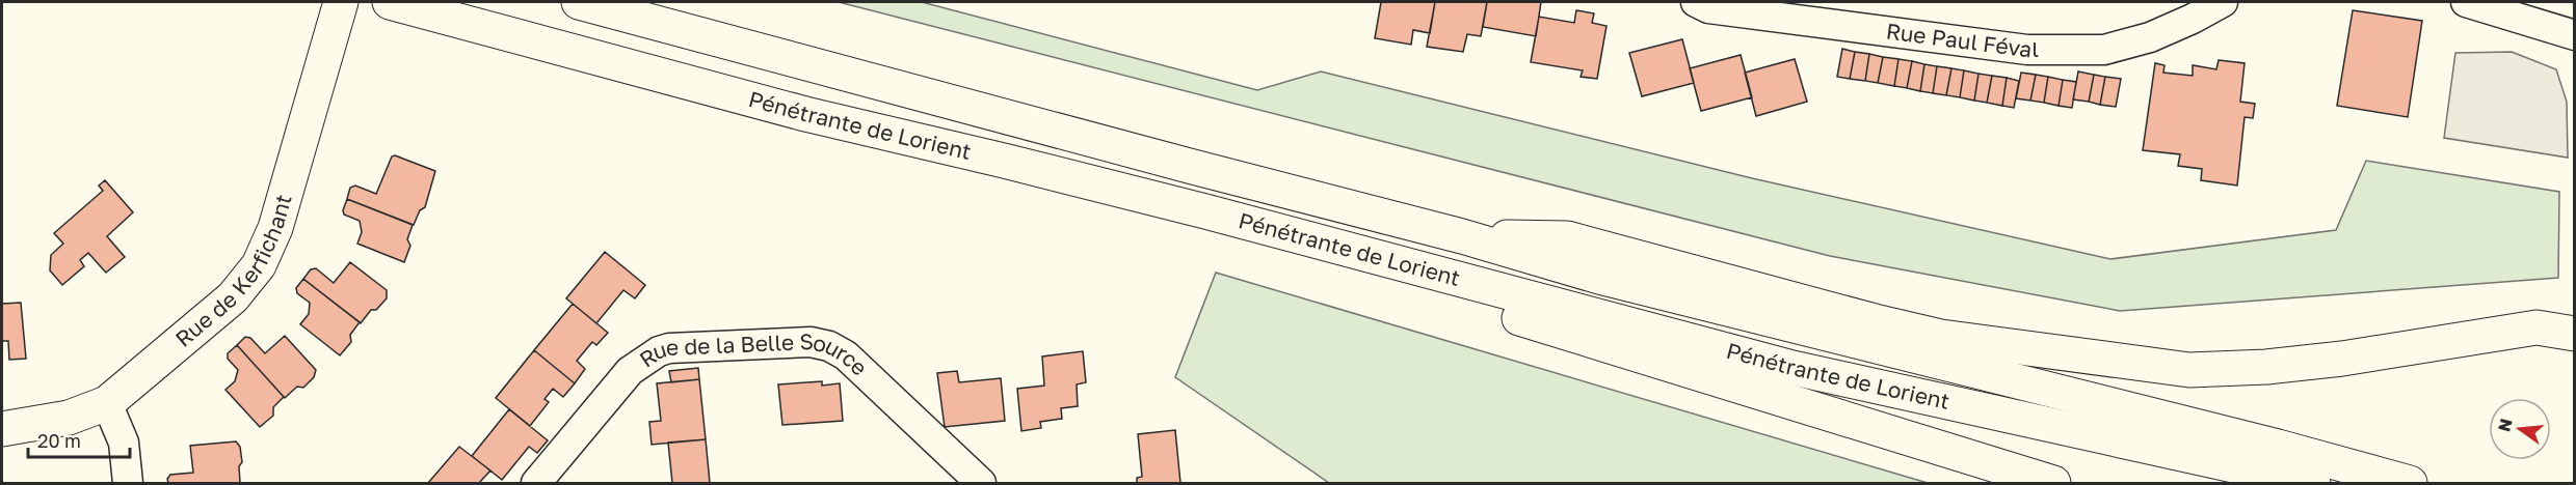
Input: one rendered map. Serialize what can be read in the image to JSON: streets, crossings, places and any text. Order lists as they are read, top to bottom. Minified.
{"streets":{"main road":["Pénétrante de Lorient","Rue de Kerfichant"],"street":["Rue Paul Féval","Rue de la Belle Source"]},"scale_bar":"20 m","north":"left"}
